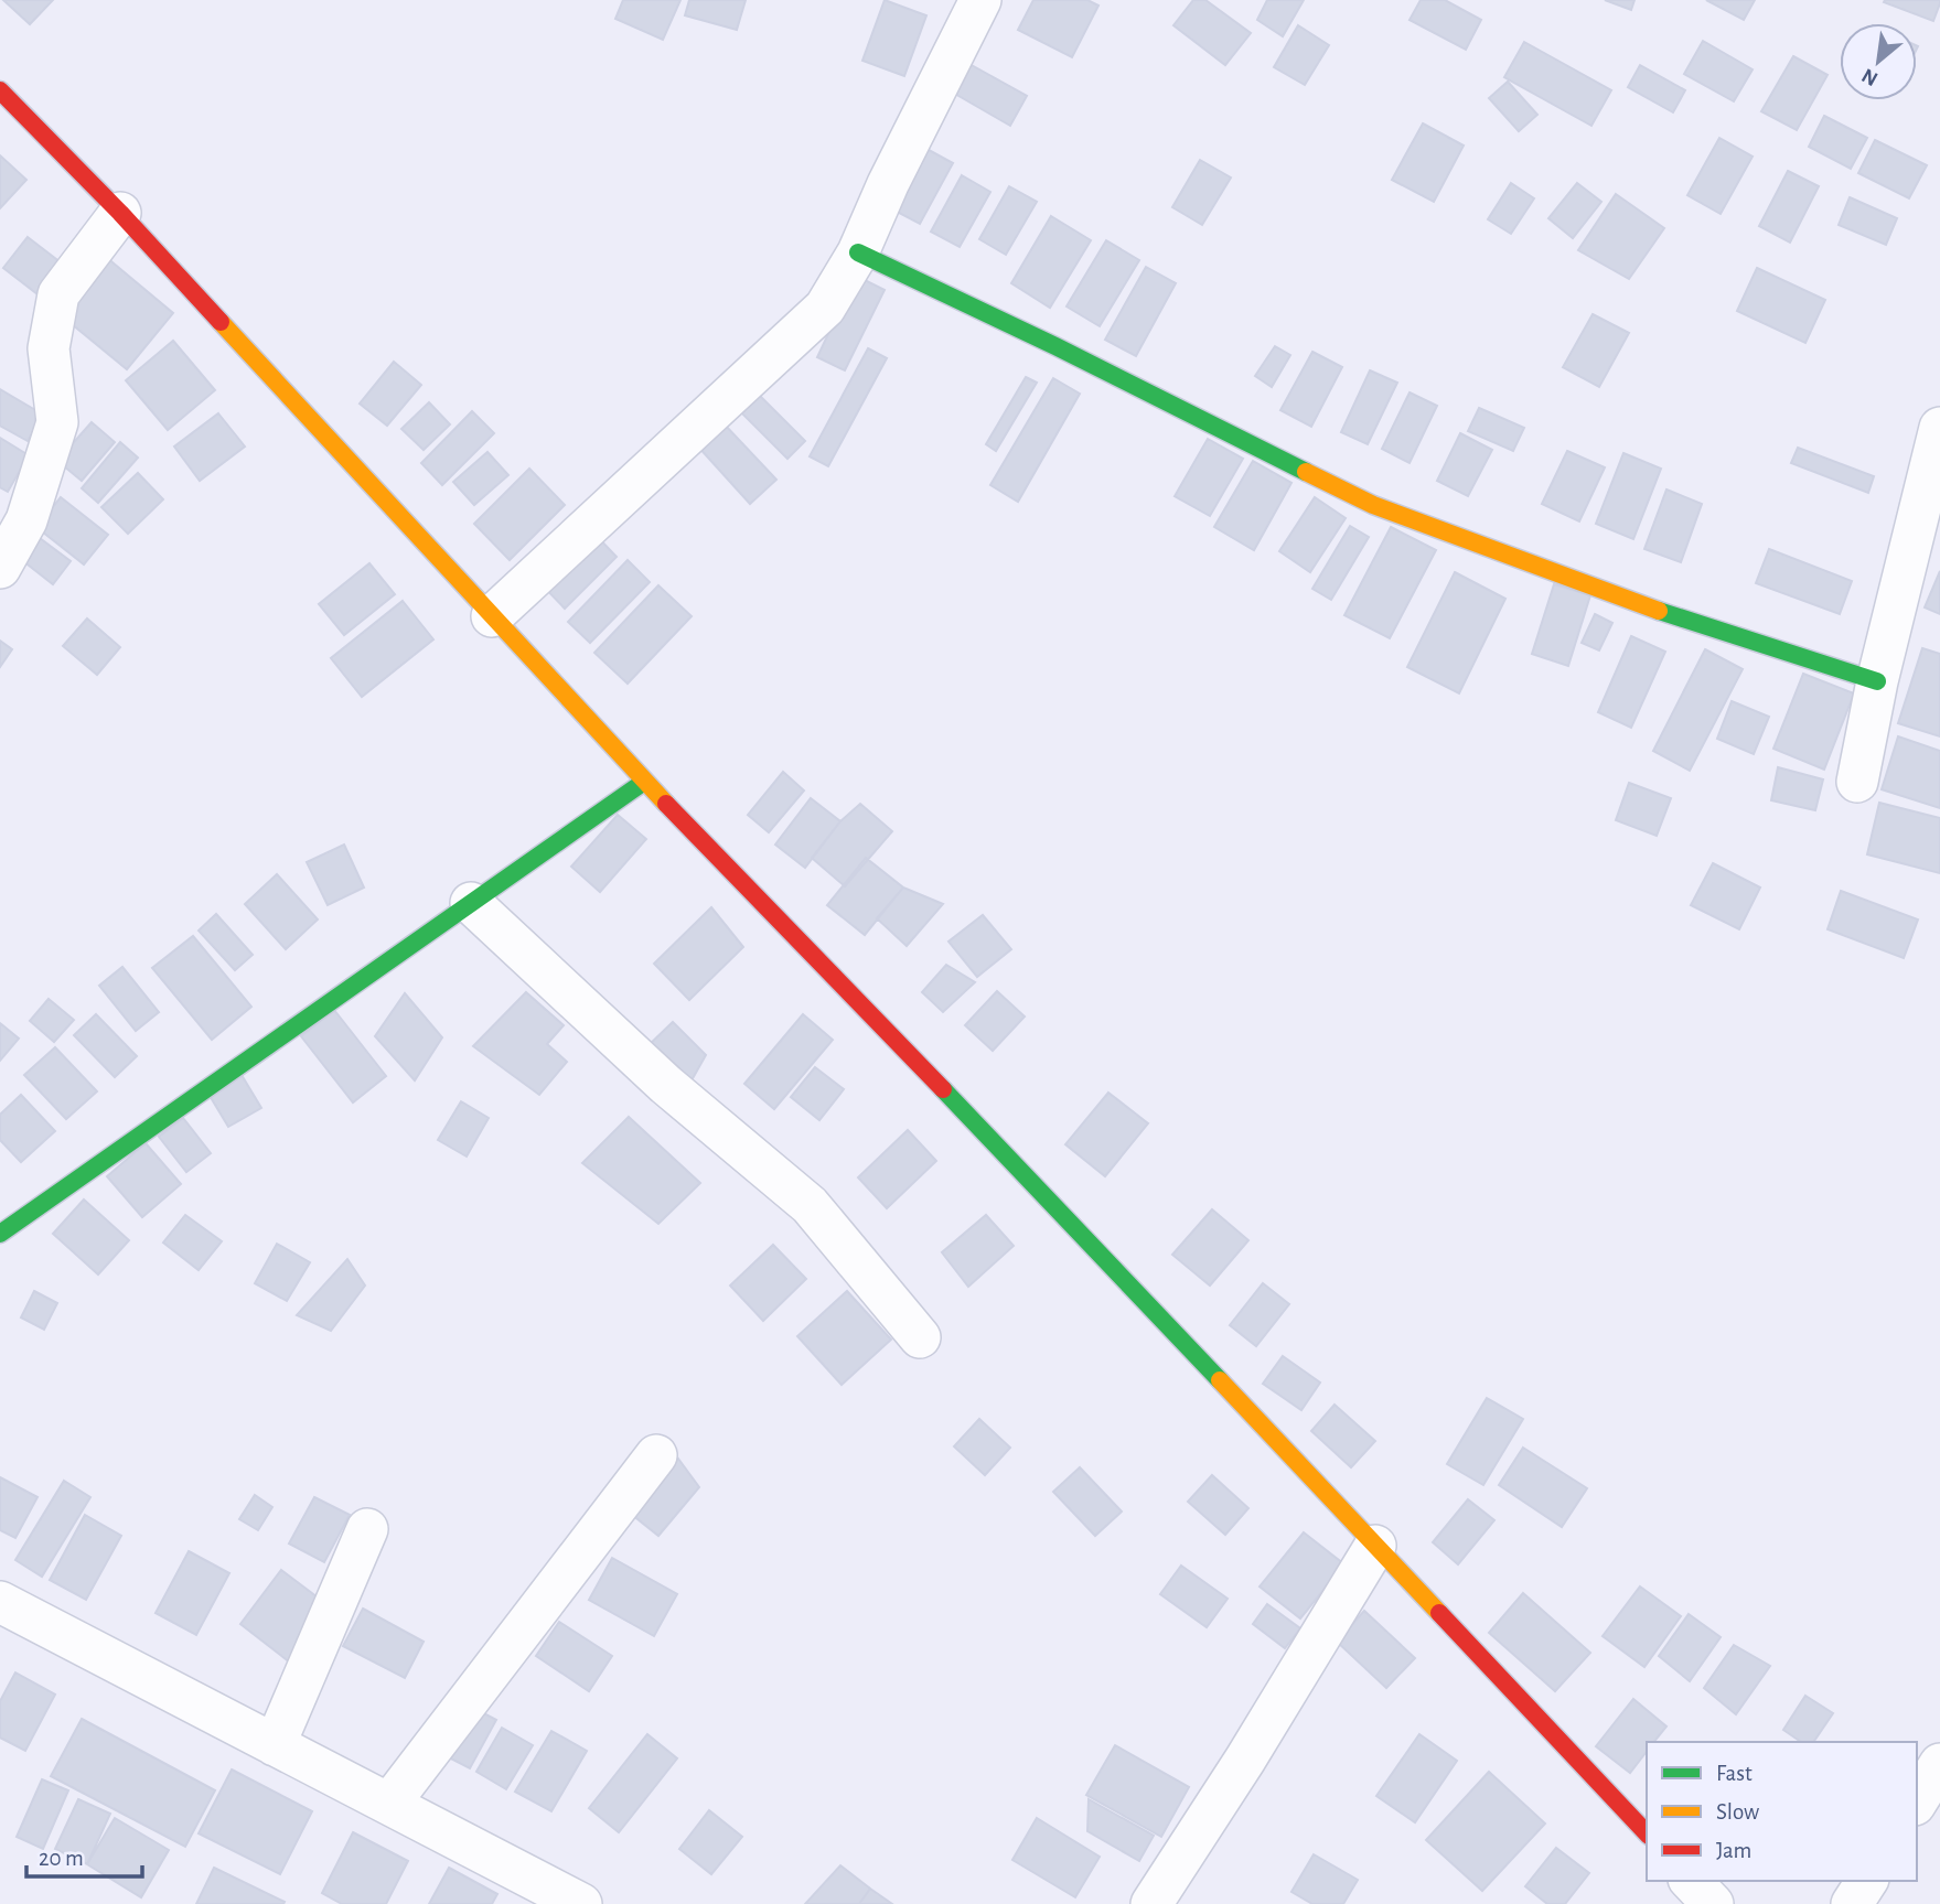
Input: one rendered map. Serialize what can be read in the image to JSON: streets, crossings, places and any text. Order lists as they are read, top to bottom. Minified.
{"legend":["Fast","Slow","Jam"],"scale_bar":"20 m","north":"bottom left"}
